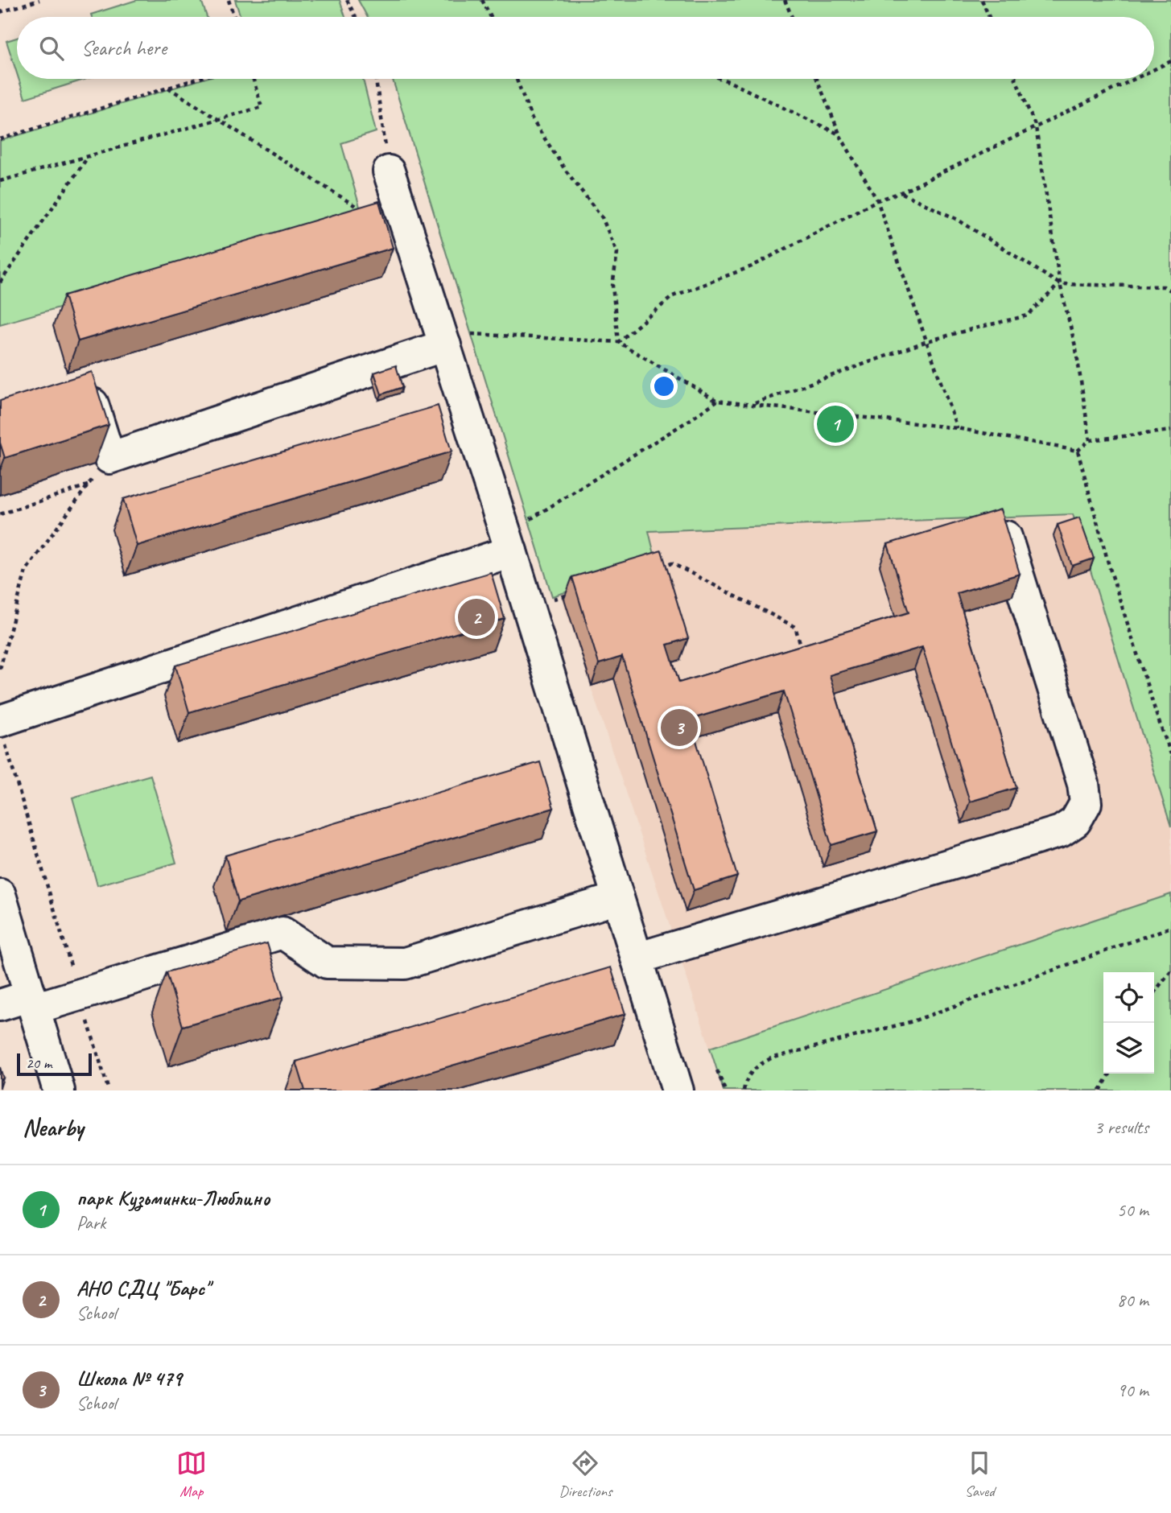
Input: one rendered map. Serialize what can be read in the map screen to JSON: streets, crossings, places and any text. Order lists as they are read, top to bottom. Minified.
{"scale_bar":"20 m","page":{"search":"Search here","pins":["1","2","3"],"scale":"20 m","heading":["Nearby","3 results"],"list":[{"mark":"1","name":"парк Кузьминки-Люблино","note":"Park","value":"50 m"},{"mark":"2","name":"АНО СДЦ \"Барс\"","note":"School","value":"80 m"},{"mark":"3","name":"Школа № 479","note":"School","value":"90 m"}],"nav":["Map","Directions","Saved"]}}
